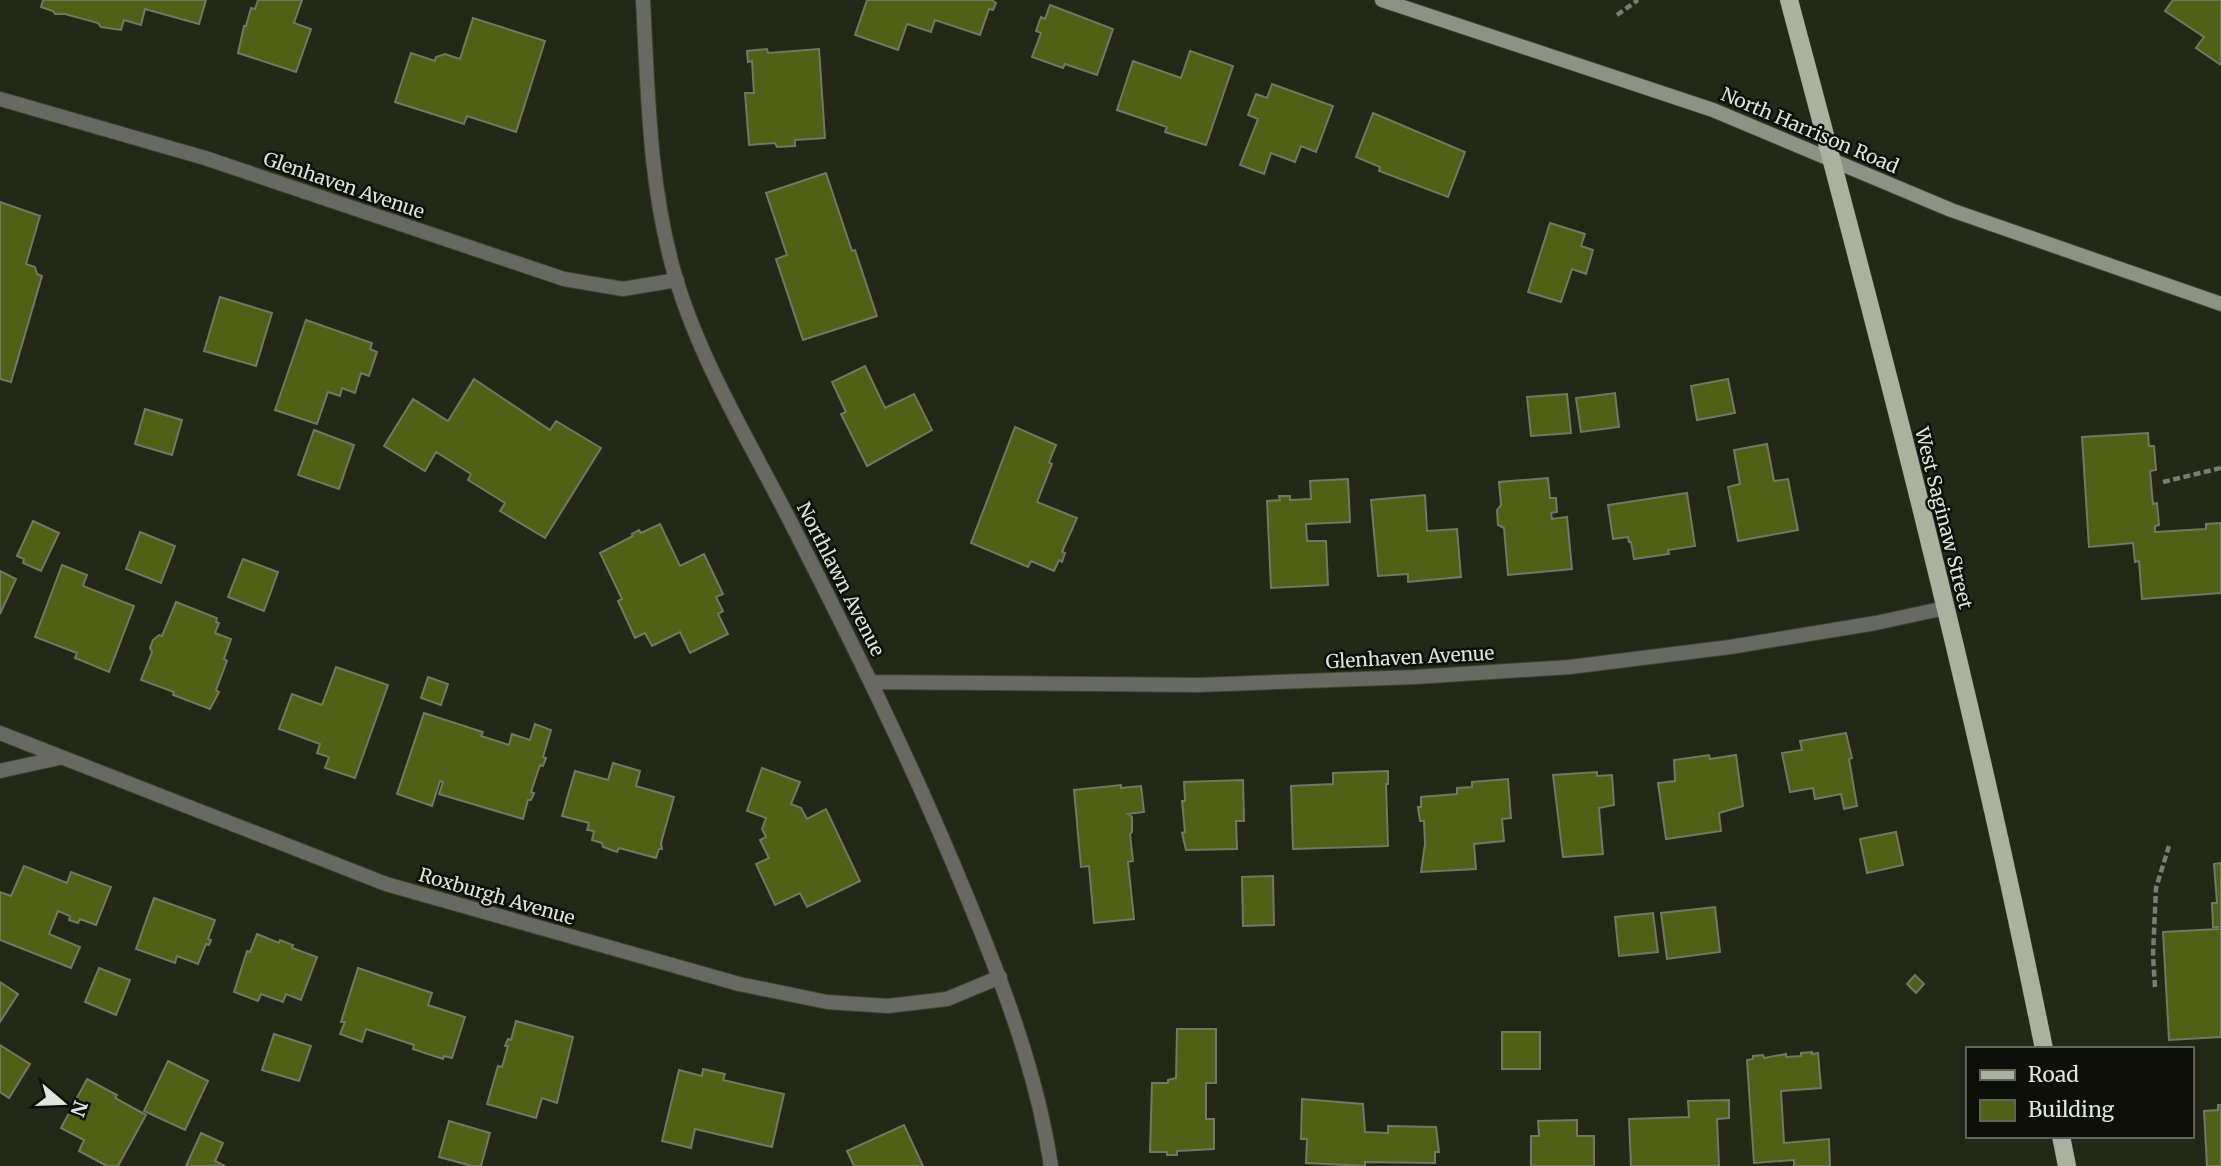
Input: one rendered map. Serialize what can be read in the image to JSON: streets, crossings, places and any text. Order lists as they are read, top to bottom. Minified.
{"streets":{"main road":["West Saginaw Street"],"street":["North Harrison Road","Glenhaven Avenue","Northlawn Avenue","Roxburgh Avenue"]},"crossings":[["North Harrison Road","West Saginaw Street"],["Glenhaven Avenue","West Saginaw Street"],["Glenhaven Avenue","Northlawn Avenue"],["Northlawn Avenue","Roxburgh Avenue"]],"legend":["Road","Building"],"north":"right"}
